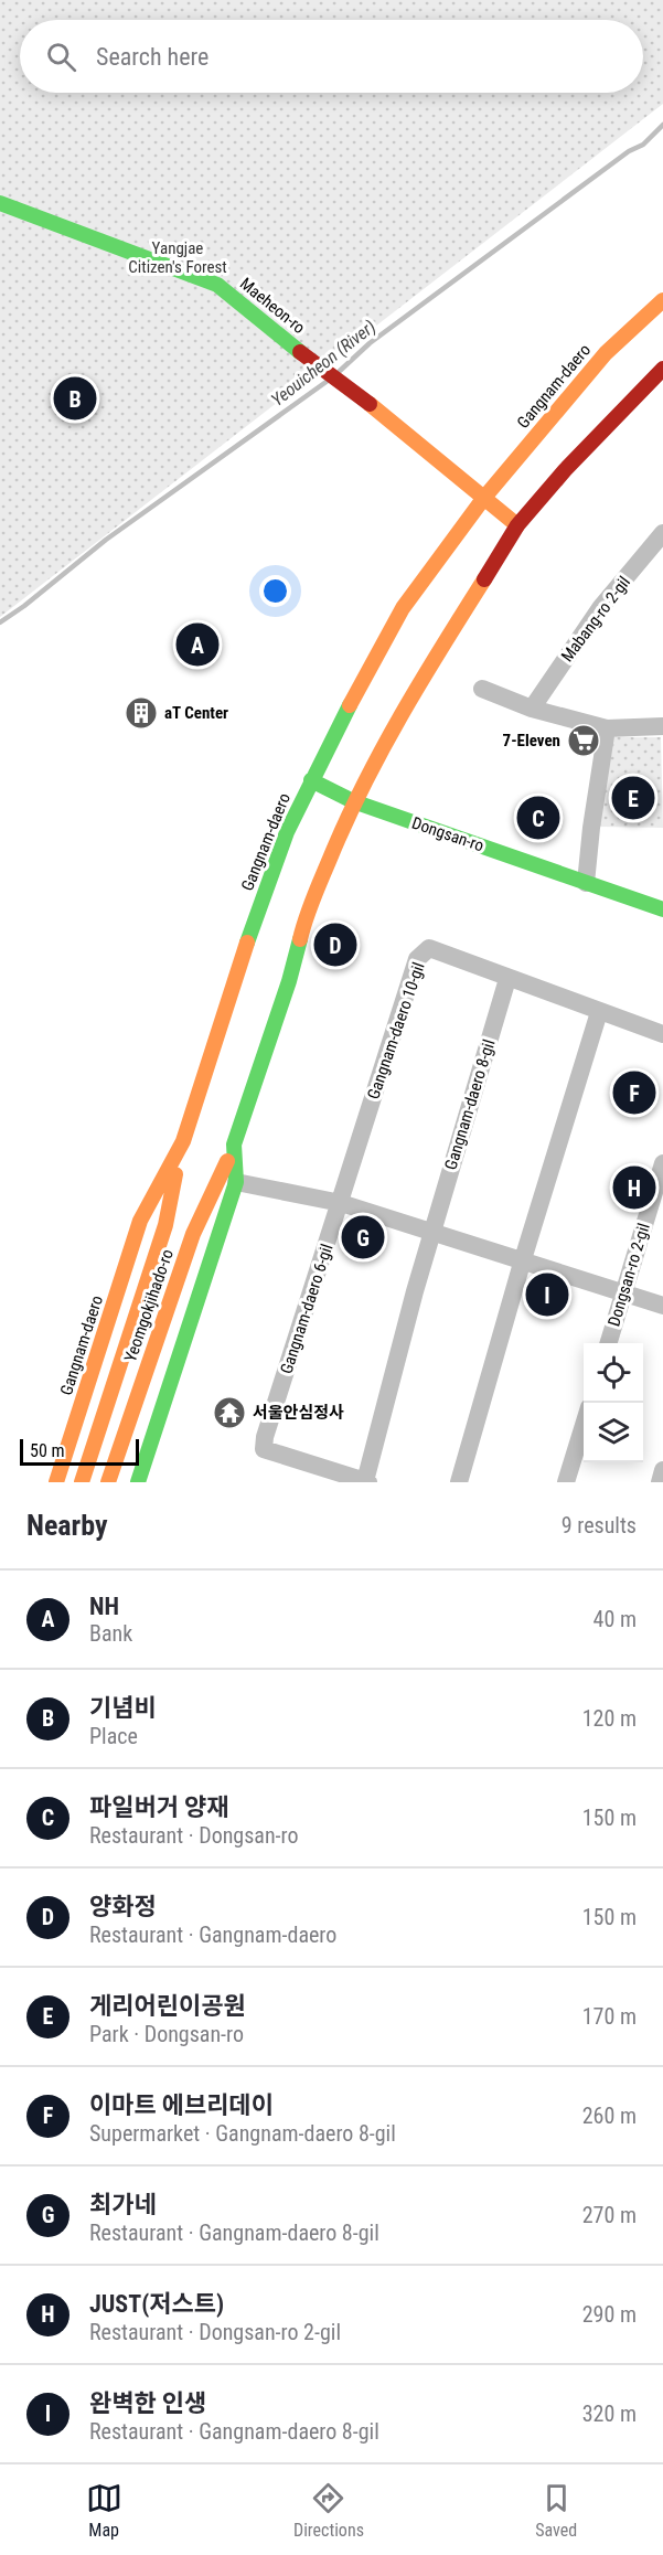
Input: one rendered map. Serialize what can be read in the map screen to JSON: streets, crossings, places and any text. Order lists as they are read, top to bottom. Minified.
{"streets":{"main road":["Maeheon-ro","Gangnam-daero","Dongsan-ro","Yeomgokjihado-ro"],"street":["Mabang-ro 2-gil","Gangnam-daero 10-gil","Gangnam-daero 8-gil","Dongsan-ro 2-gil","Gangnam-daero 6-gil"]},"crossings":[["Maeheon-ro","Gangnam-daero"],["Gangnam-daero","Dongsan-ro"],["Gangnam-daero","Yeomgokjihado-ro"],["Gangnam-daero 10-gil","Gangnam-daero 8-gil"],["Gangnam-daero 10-gil","Gangnam-daero 6-gil"],["Gangnam-daero 8-gil","Gangnam-daero 6-gil"]],"water":["Yeouicheon (River)"],"parks":["Yangjae Citizen's Forest"],"places":{"building":["aT Center"],"supermarket":["7-Eleven"],"temple":["서울안심정사"]},"scale_bar":"50 m","page":{"search":"Search here","pins":["B","A","E","C","D","F","H","G","I"],"scale":"50 m","heading":["Nearby","9 results"],"list":[{"mark":"A","name":"NH","note":"Bank","value":"40 m"},{"mark":"B","name":"기념비","note":"Place","value":"120 m"},{"mark":"C","name":"파일버거 양재","note":"Restaurant · Dongsan-ro","value":"150 m"},{"mark":"D","name":"양화정","note":"Restaurant · Gangnam-daero","value":"150 m"},{"mark":"E","name":"게리어린이공원","note":"Park · Dongsan-ro","value":"170 m"},{"mark":"F","name":"이마트 에브리데이","note":"Supermarket · Gangnam-daero 8-gil","value":"260 m"},{"mark":"G","name":"최가네","note":"Restaurant · Gangnam-daero 8-gil","value":"270 m"},{"mark":"H","name":"JUST(저스트)","note":"Restaurant · Dongsan-ro 2-gil","value":"290 m"},{"mark":"I","name":"완벽한 인생","note":"Restaurant · Gangnam-daero 8-gil","value":"320 m"}],"nav":["Map","Directions","Saved"]}}
